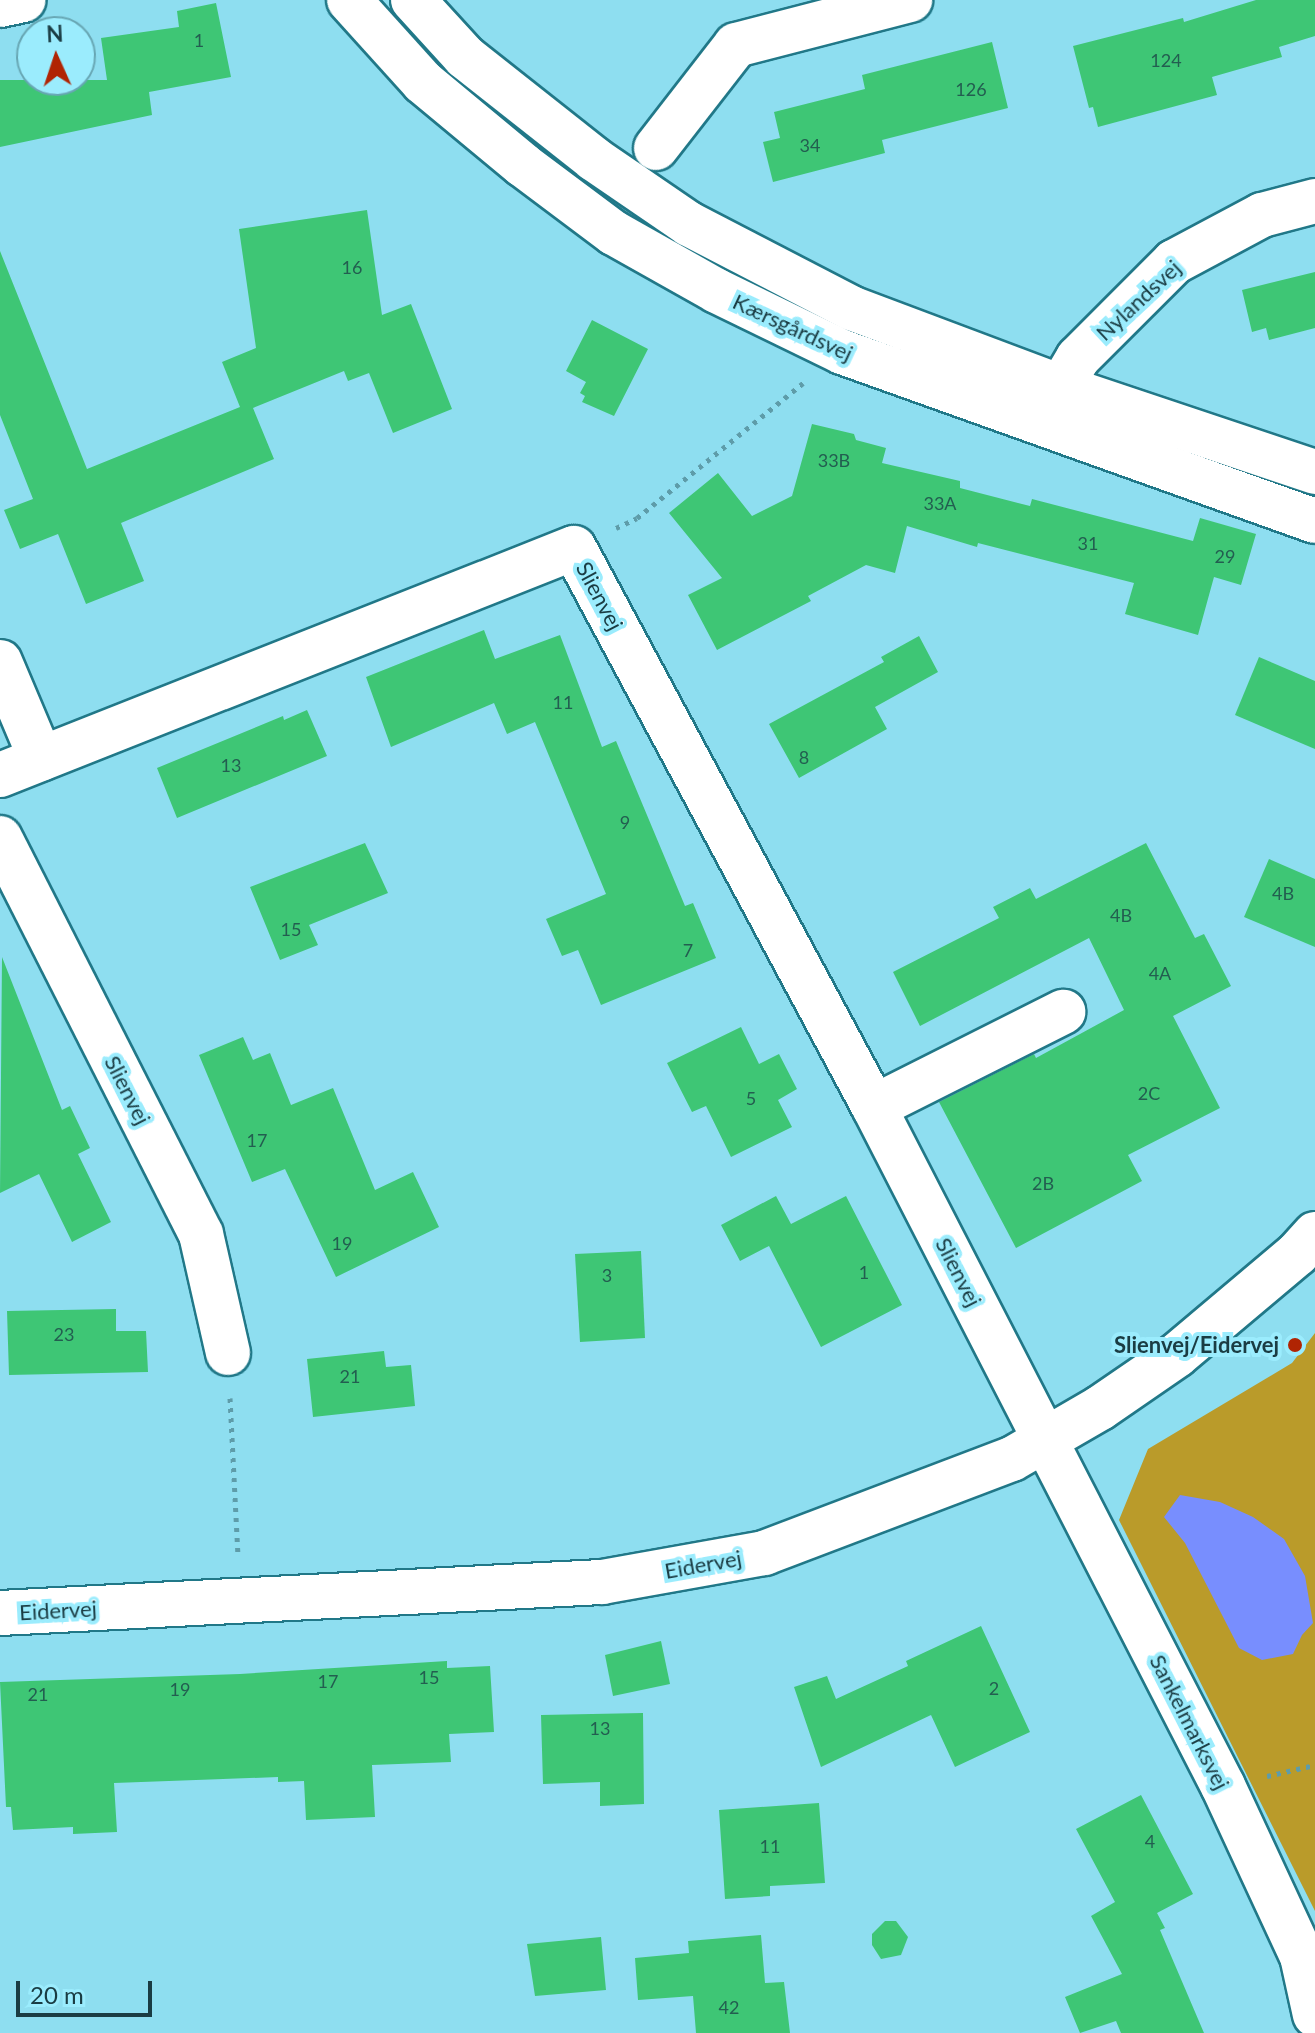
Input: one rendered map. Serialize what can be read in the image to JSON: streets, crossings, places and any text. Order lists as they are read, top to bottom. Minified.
{"streets":{"street":["Nylandsvej","Kærsgårdsvej","Slienvej","Eidervej","Sankelmarksvej"]},"crossings":[["Nylandsvej","Kærsgårdsvej"],["Slienvej","Eidervej"],["Slienvej","Sankelmarksvej"],["Eidervej","Sankelmarksvej"]],"places":["Slienvej/Eidervej"],"house_numbers":["1","124","126","34","16","33B","33A","31","29","11","8","13","9","4B","4B","15","7","4A","2C","5","17","2B","19","1","3","23","21","15","17","2","19","21","13","4","11","42"],"scale_bar":"20 m","north":"top"}
